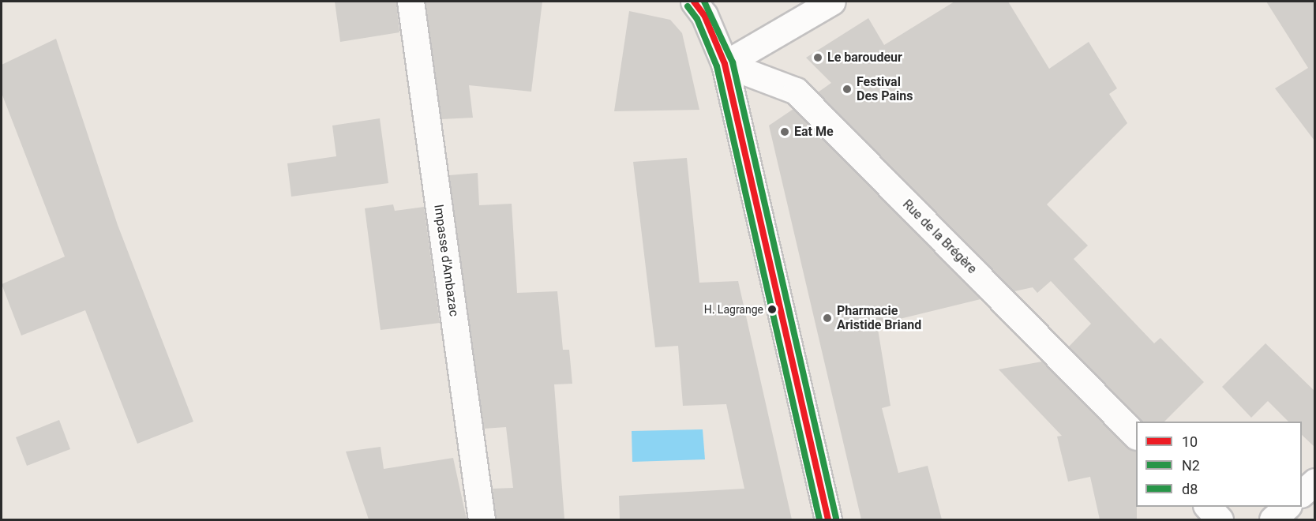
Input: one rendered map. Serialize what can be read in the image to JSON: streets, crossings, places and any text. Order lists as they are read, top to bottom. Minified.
{"streets":{"street":["Rue de la Brégère","Impasse d'Ambazac"]},"places":["Le baroudeur","Festival Des Pains","Eat Me","H. Lagrange","Pharmacie Aristide Briand"],"lines":["transit line 10","transit line d8","transit line N2"],"legend":["10","N2","d8"]}
